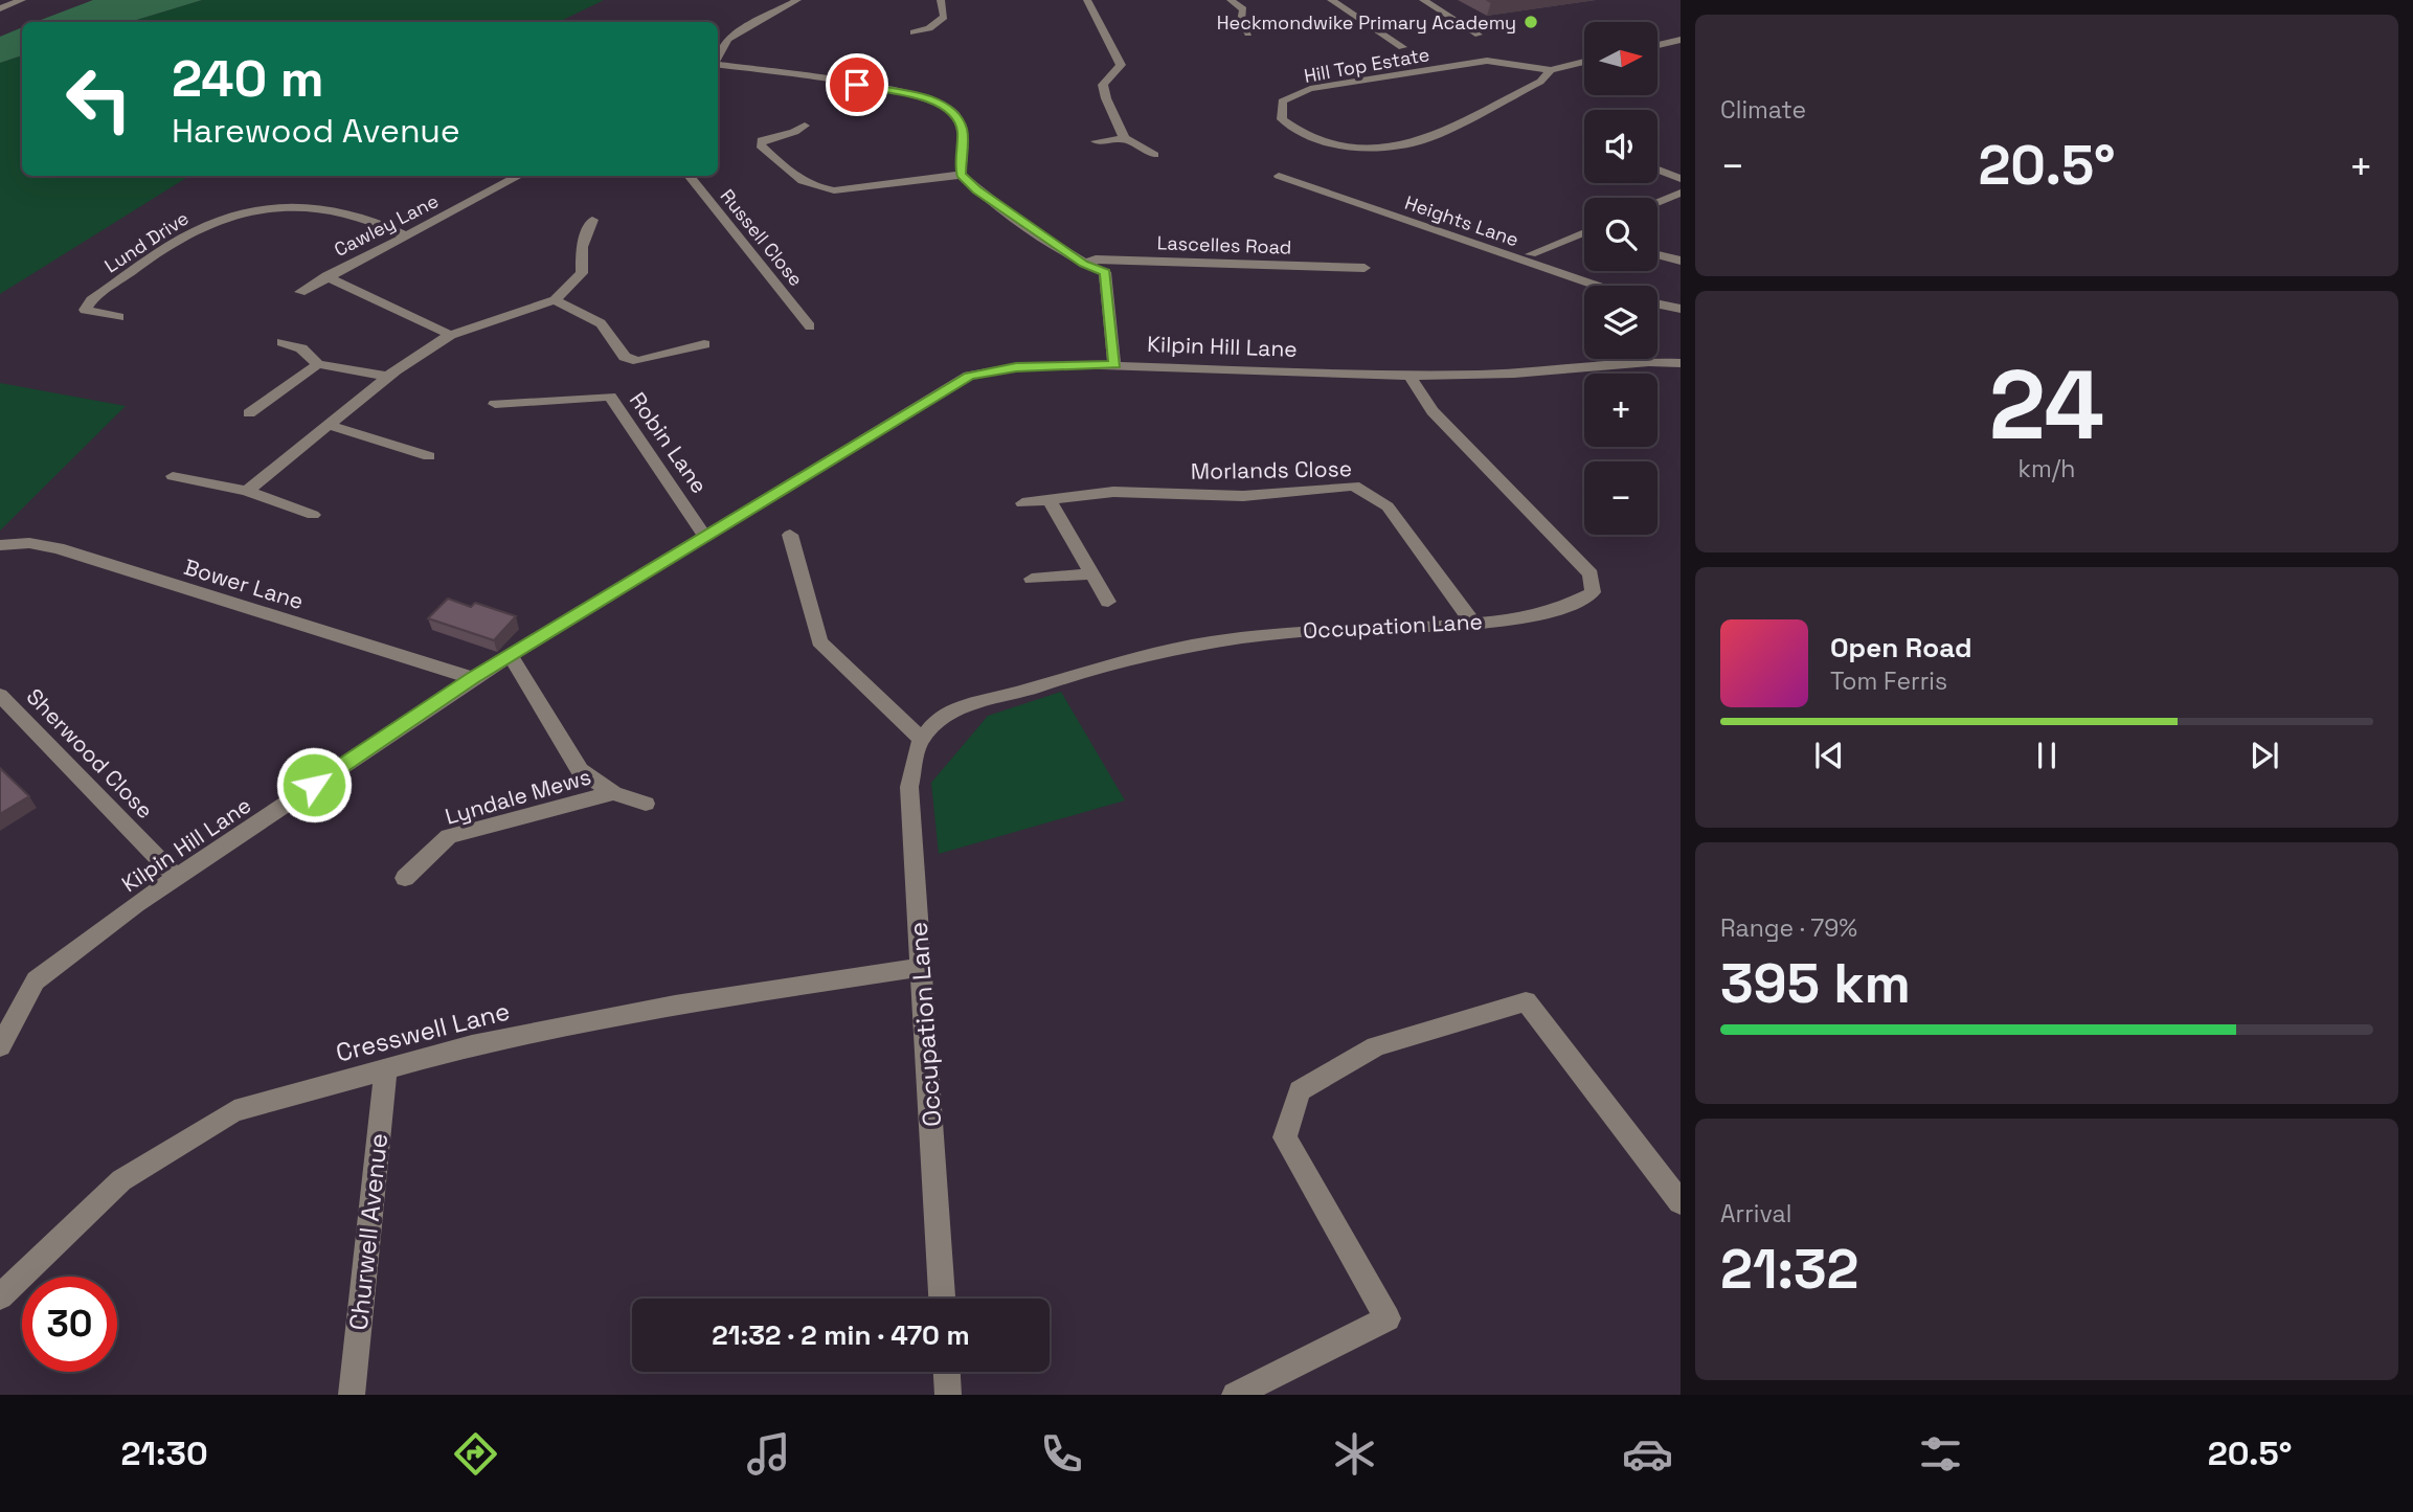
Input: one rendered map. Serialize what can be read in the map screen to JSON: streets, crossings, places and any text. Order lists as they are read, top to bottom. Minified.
{"streets":{"street":["Hill Top Estate","Heights Lane","Cawley Lane","Russell Close","Lund Drive","Lascelles Road","Kilpin Hill Lane","Robin Lane","Morlands Close","Bower Lane","Occupation Lane","Sherwood Close","Lyndale Mews","Cresswell Lane","Churwell Avenue"]},"crossings":[["Cawley Lane","Lund Drive"],["Kilpin Hill Lane","Robin Lane"],["Kilpin Hill Lane","Bower Lane"],["Kilpin Hill Lane","Occupation Lane"],["Kilpin Hill Lane","Sherwood Close"],["Kilpin Hill Lane","Lyndale Mews"],["Morlands Close","Occupation Lane"],["Occupation Lane","Cresswell Lane"],["Cresswell Lane","Churwell Avenue"]],"places":["Heckmondwike Primary Academy"],"north":"right","page":{"tile":["Climate",["24","km/h"],["Range · 79%","395 km"],["Arrival","21:32"]],"map_buttons":["+","−"],"turn":["240 m","Harewood Avenue"],"heat":["−","20.5°","+"],"song":["Open Road","Tom Ferris"],"limit":"30","trip":"21:32 · 2 min · 470 m","tabs":["21:30","20.5°"]}}
